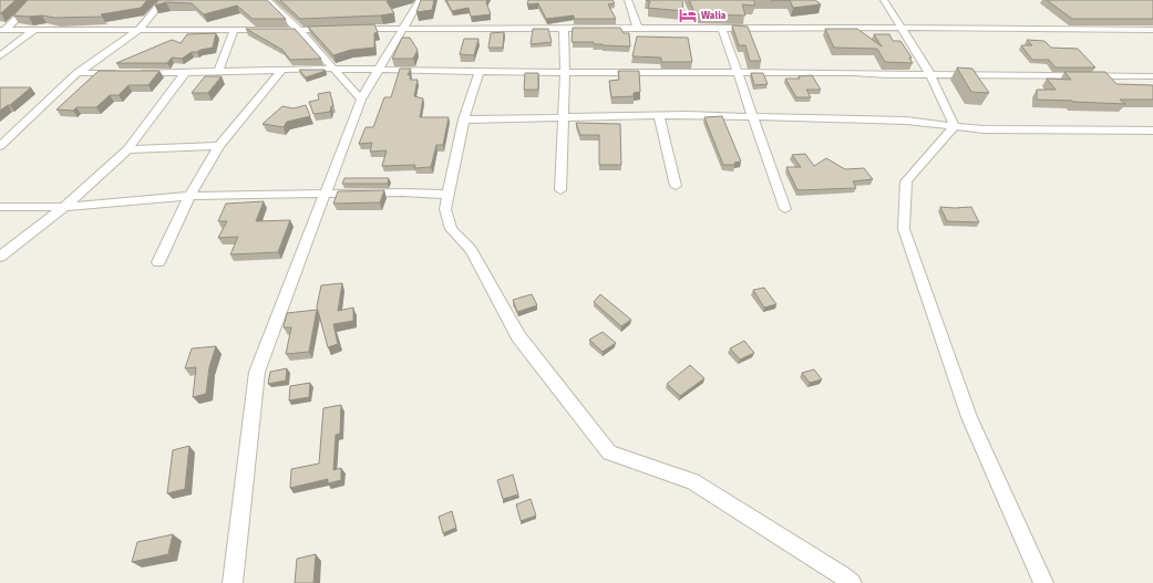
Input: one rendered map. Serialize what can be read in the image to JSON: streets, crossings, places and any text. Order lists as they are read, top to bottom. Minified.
{"places":{"hotel":["Walia"]}}
